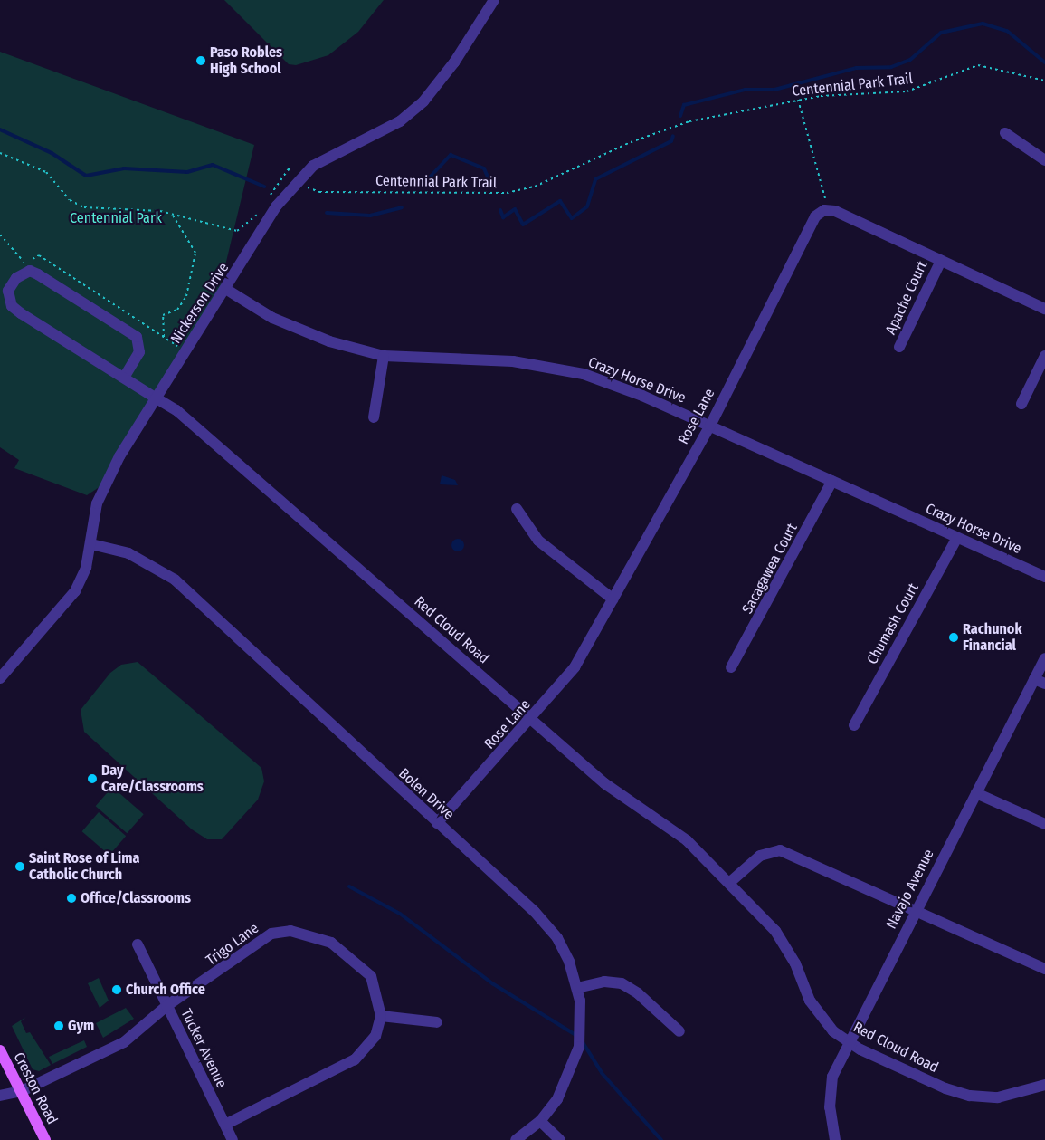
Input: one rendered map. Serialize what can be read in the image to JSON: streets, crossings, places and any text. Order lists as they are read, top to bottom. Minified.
{"streets":{"main road":["Creston Road"],"street":["Apache Court","Nickerson Drive","Crazy Horse Drive","Rose Lane","Sacagawea Court","Chumash Court","Red Cloud Road","Bolen Drive","Navajo Avenue","Trigo Lane","Tucker Avenue"],"path":["Centennial Park Trail"]},"crossings":[["Centennial Park Trail","Nickerson Drive"],["Nickerson Drive","Crazy Horse Drive"],["Nickerson Drive","Red Cloud Road"],["Nickerson Drive","Bolen Drive"],["Crazy Horse Drive","Rose Lane"],["Crazy Horse Drive","Sacagawea Court"],["Crazy Horse Drive","Chumash Court"],["Rose Lane","Red Cloud Road"],["Rose Lane","Bolen Drive"],["Red Cloud Road","Navajo Avenue"],["Trigo Lane","Tucker Avenue"],["Trigo Lane","Creston Road"]],"parks":["Centennial Park"],"places":["Paso Robles High School","Rachunok Financial","Day Care/Classrooms","Saint Rose of Lima Catholic Church","Office/Classrooms","Church Office","Gym"]}
